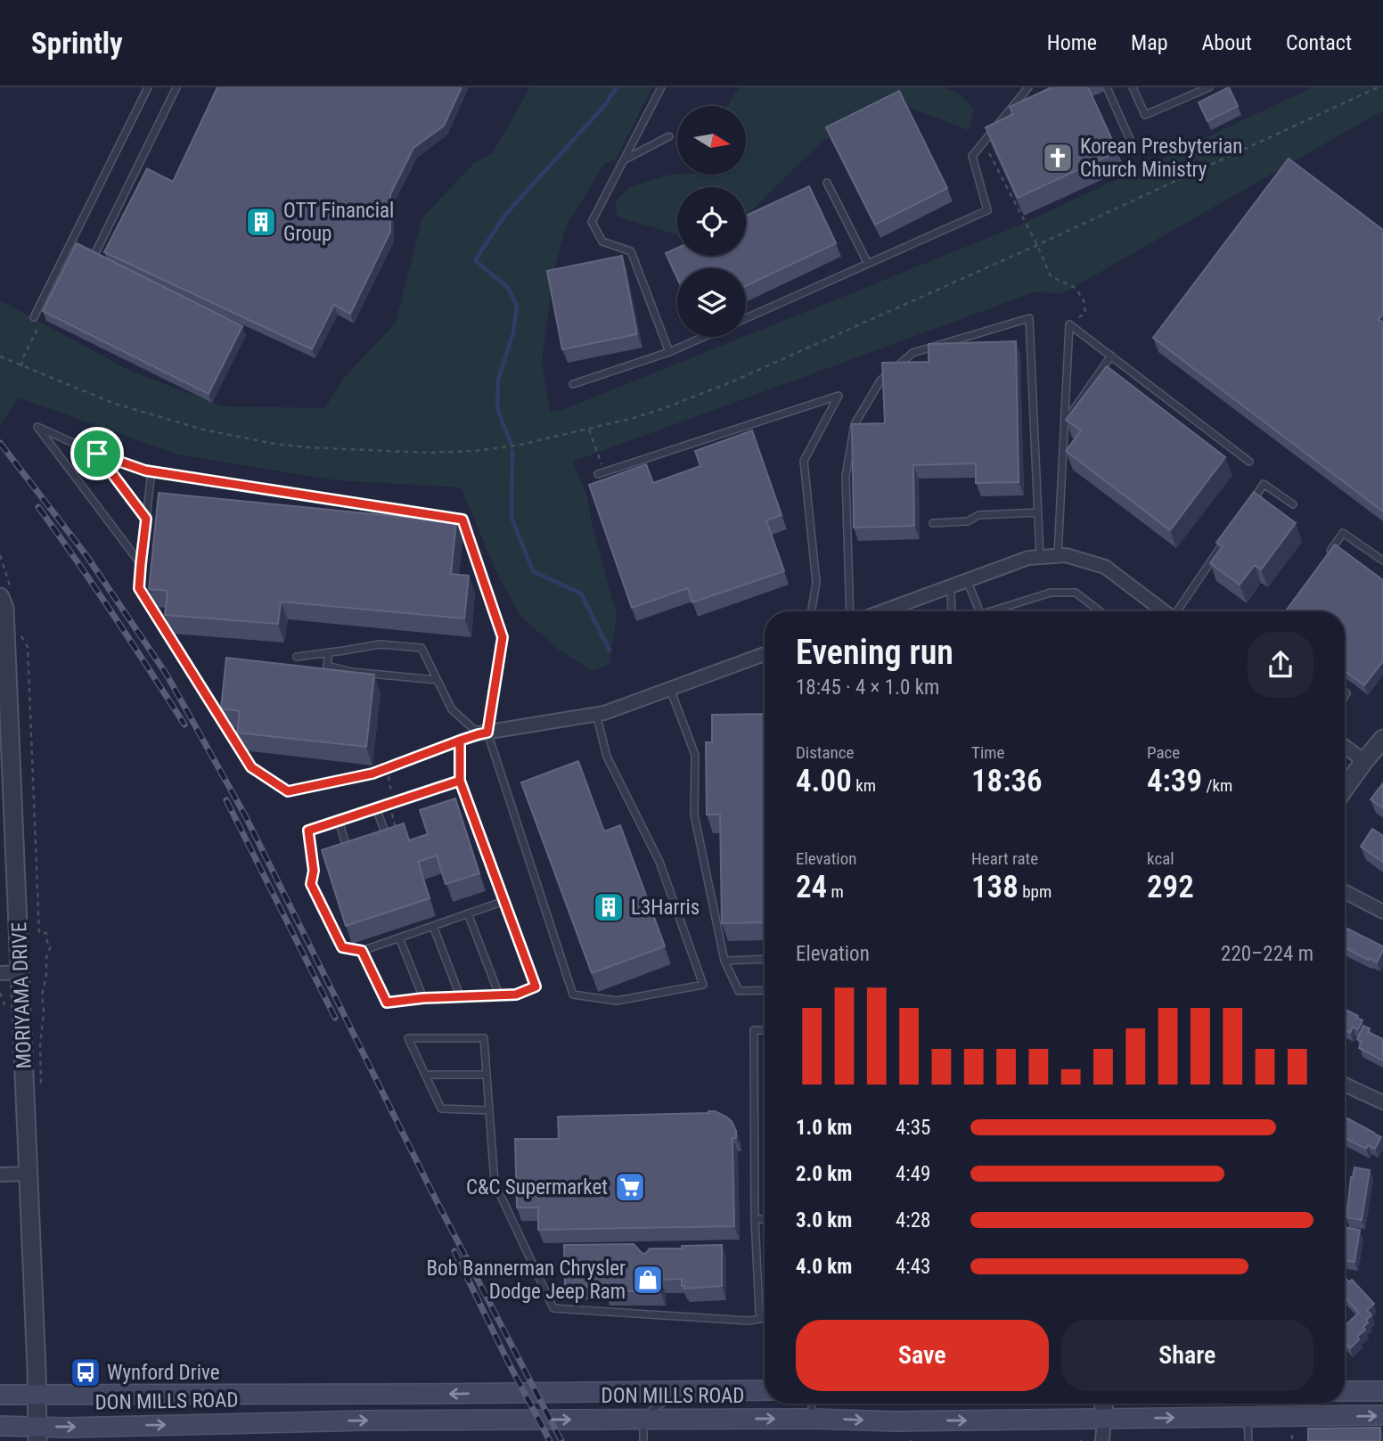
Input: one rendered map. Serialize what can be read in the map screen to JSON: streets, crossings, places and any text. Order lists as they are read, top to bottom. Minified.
{"streets":{"main road":["DON MILLS ROAD"],"street":["MORIYAMA DRIVE"]},"crossings":[["MORIYAMA DRIVE","DON MILLS ROAD"]],"places":{"church":["Korean Presbyterian Church Ministry"],"building":["OTT Financial Group","L3Harris"],"supermarket":["C&C Supermarket"],"shop":["Bob Bannerman Chrysler Dodge Jeep Ram"],"bus stop":["Wynford Drive"]},"north":"right","page":{"header":"Sprintly","nav":["Home","Map","About","Contact"],"heading":["Evening run","18:45 · 4 × 1.0 km"],"stats":[["Distance","4.00 km"],["Time","18:36"],["Pace","4:39 /km"],["Elevation","24 m"],["Heart rate","138 bpm"],["kcal","292"]],"chart":["Elevation","220–224 m"],"list":[{"name":"1.0 km","note":"4:35"},{"name":"2.0 km","note":"4:49"},{"name":"3.0 km","note":"4:28"},{"name":"4.0 km","note":"4:43"}],"buttons":["Save","Share"]}}
